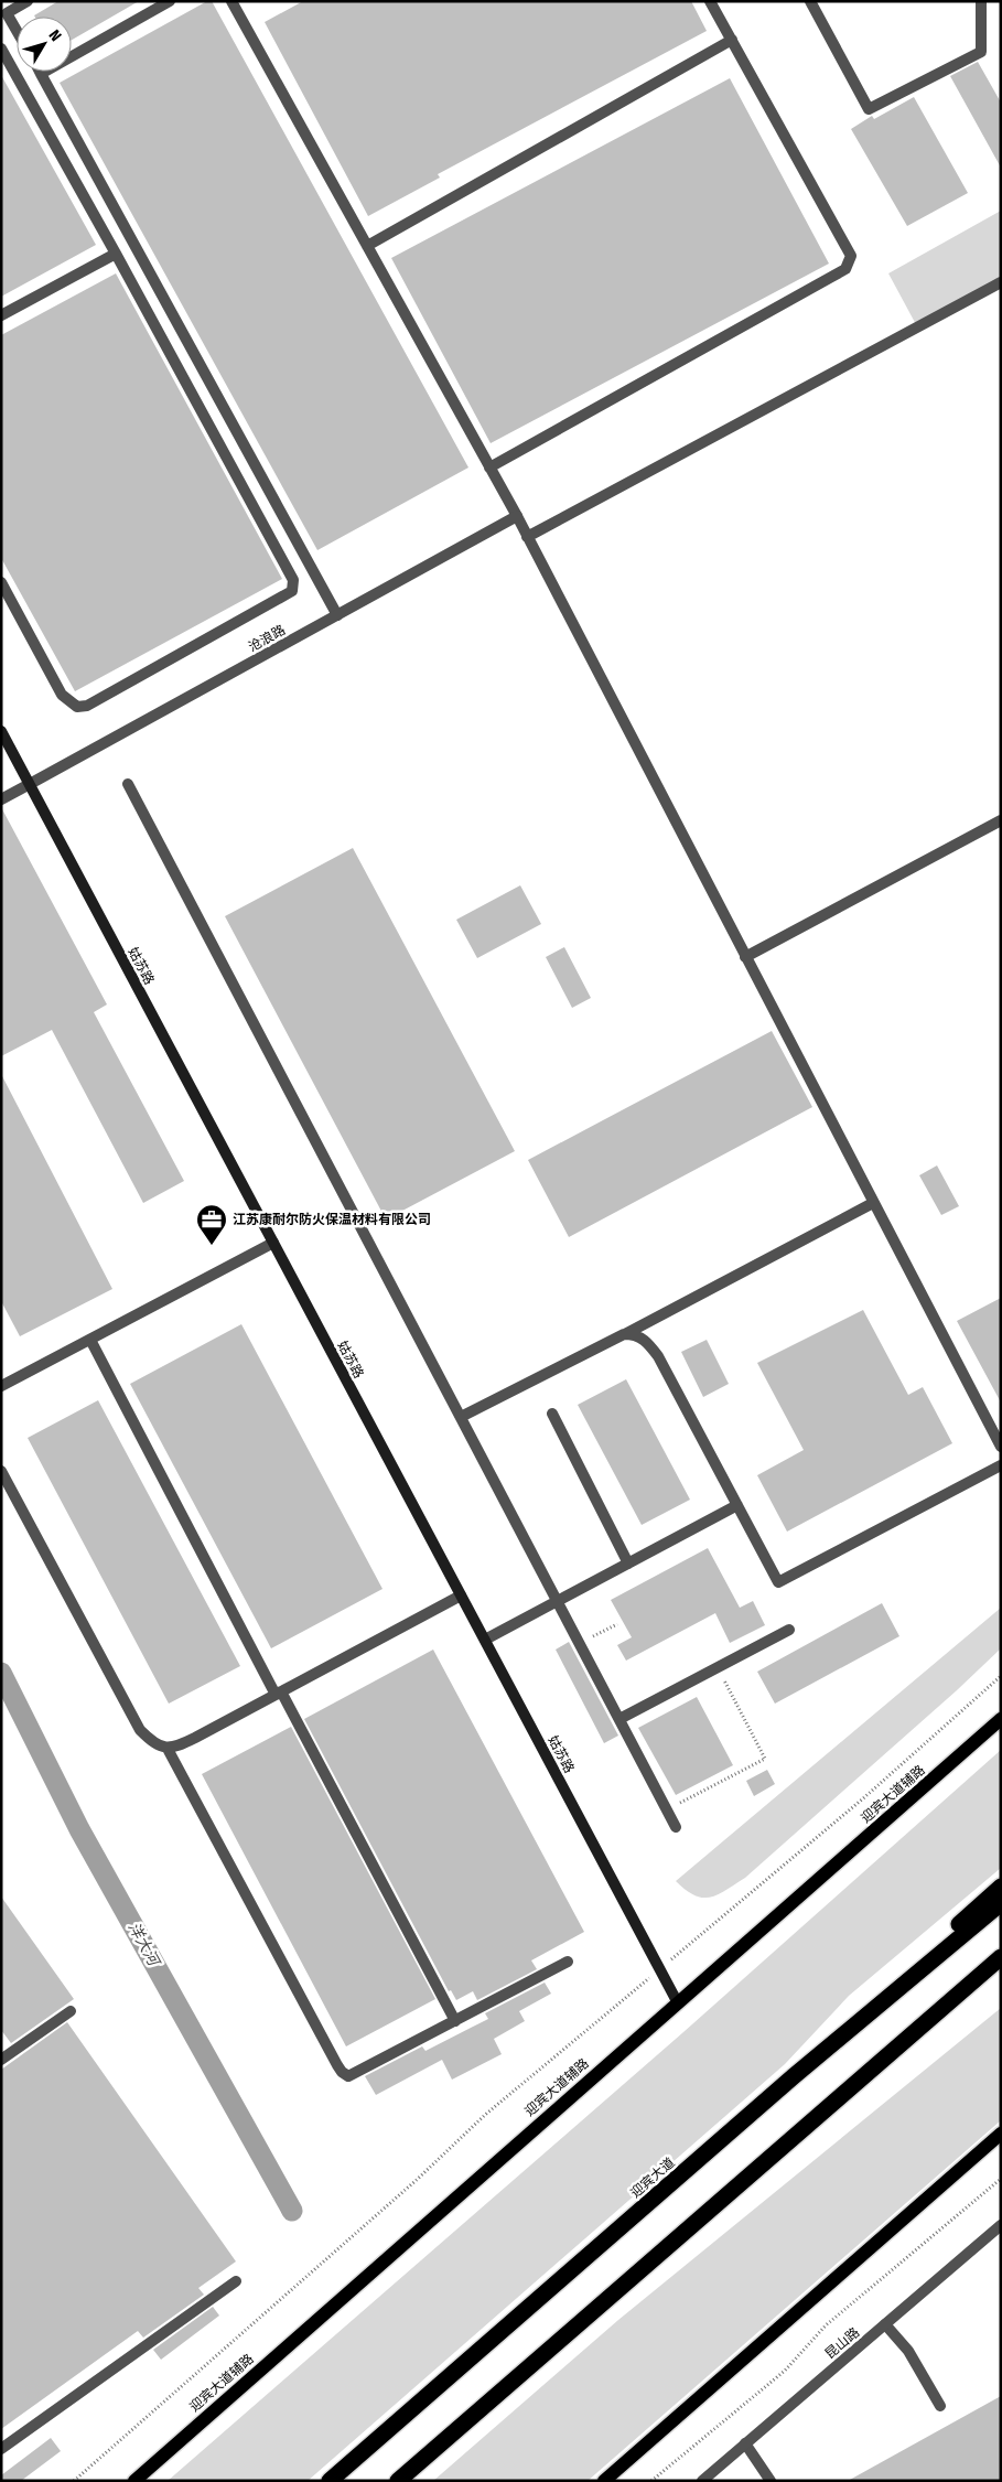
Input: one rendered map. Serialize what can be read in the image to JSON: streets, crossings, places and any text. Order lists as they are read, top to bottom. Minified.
{"streets":{"highway":["迎宾大道"],"main road":["迎宾大道辅路"],"street":["沧浪路","姑苏路","昆山路"]},"crossings":[["沧浪路","姑苏路"],["姑苏路","迎宾大道辅路"]],"water":["洋大河"],"places":{"office":["江苏康耐尔防火保温材料有限公司"]},"north":"top right"}
